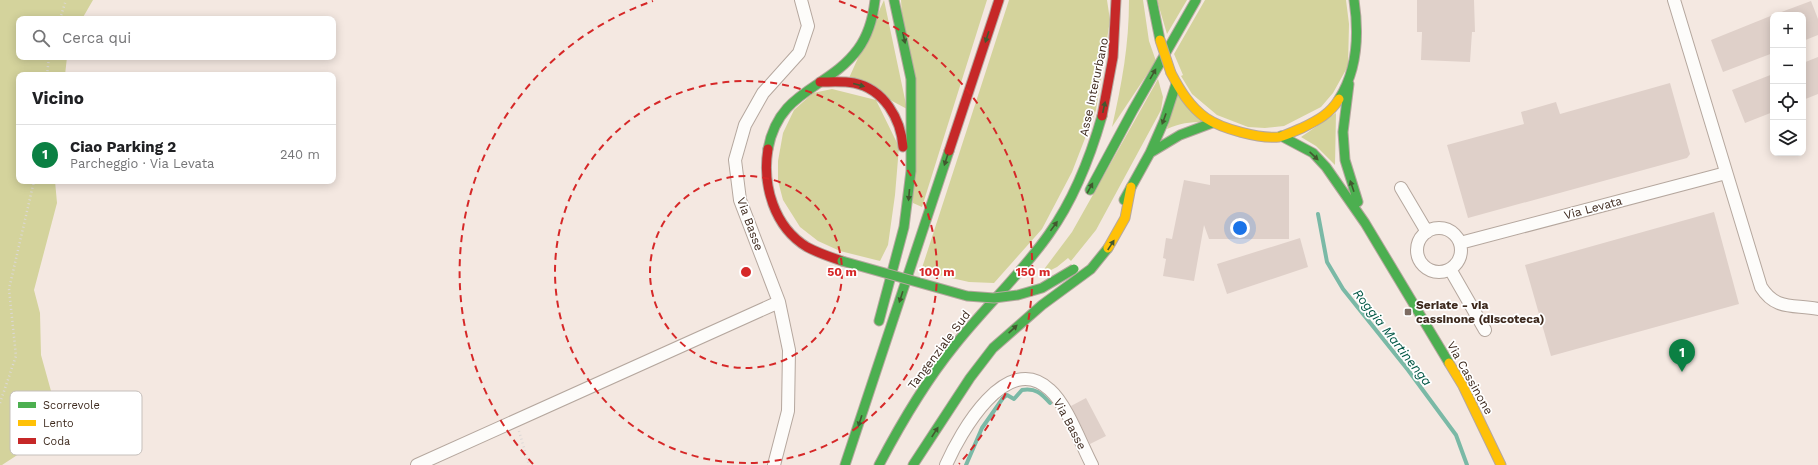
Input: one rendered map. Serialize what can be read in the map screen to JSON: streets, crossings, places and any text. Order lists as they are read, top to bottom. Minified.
{"streets":{"main road":["Asse Interurbano","Tangenziale Sud","Via Cassinone"],"street":["Via Levata","Via Basse"]},"crossings":[["Asse Interurbano","Tangenziale Sud"]],"water":["Roggia Martinenga"],"places":{"transit":["Seriate - via cassinone (discoteca)"]},"legend":["Scorrevole","Lento","Coda"],"page":{"map_buttons":["+","−"],"search":"Cerca qui","heading":"Vicino","list":[{"mark":"1","name":"Ciao Parking 2","note":"Parcheggio · Via Levata","value":"240 m"}],"pins":"1"},"rings":["50 m","100 m","150 m"]}
